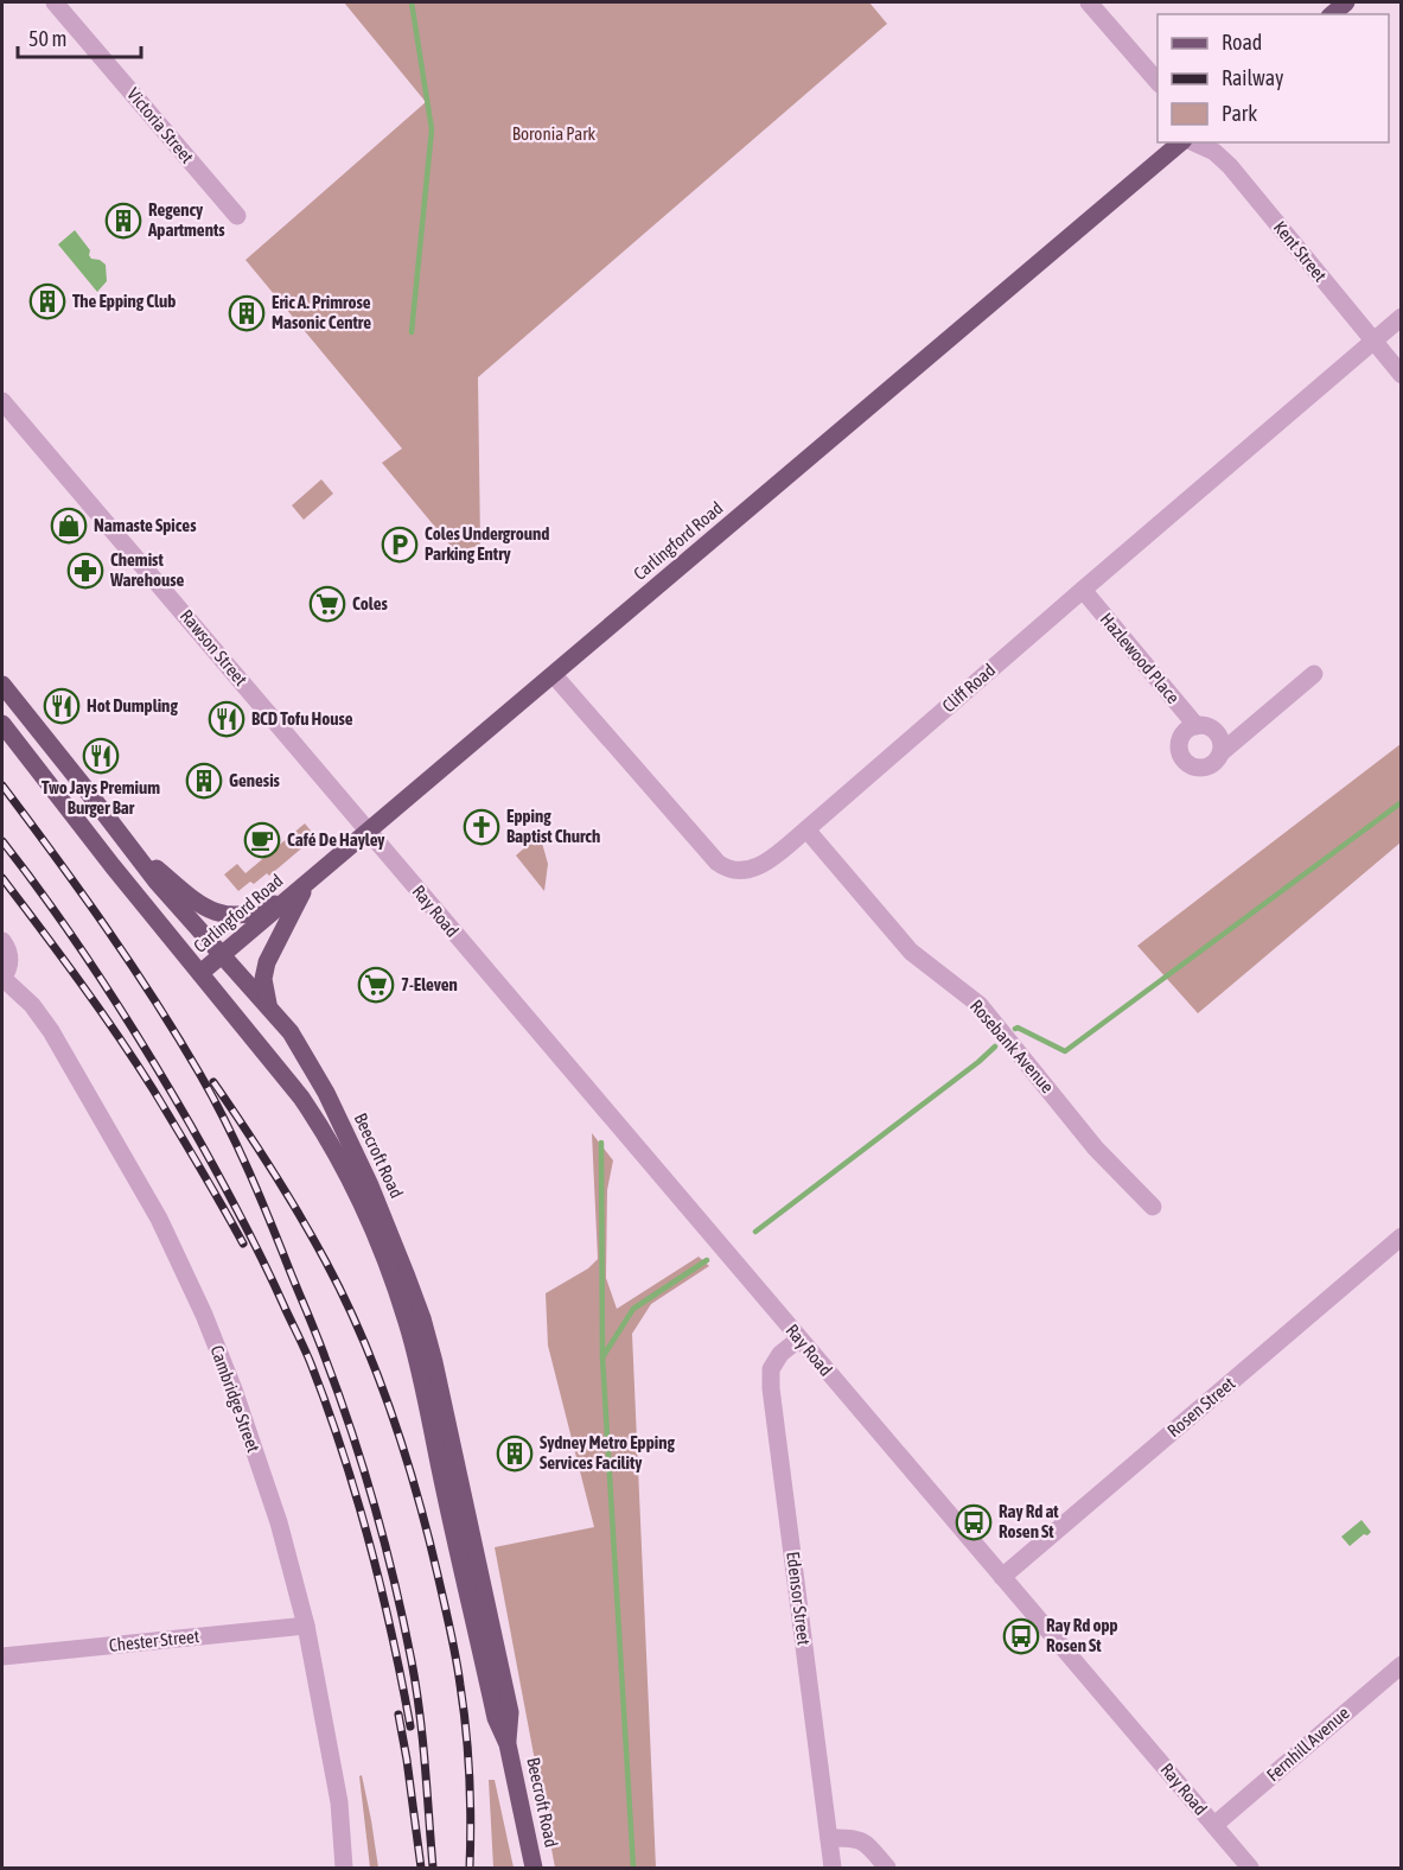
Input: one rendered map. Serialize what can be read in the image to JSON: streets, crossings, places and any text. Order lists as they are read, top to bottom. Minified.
{"streets":{"main road":["Carlingford Road","Beecroft Road"],"street":["Victoria Street","Kent Street","Rawson Street","Hazlewood Place","Cliff Road","Ray Road","Rosebank Avenue","Cambridge Street","Rosen Street","Edensor Street","Chester Street","Fernhill Avenue"]},"crossings":[["Kent Street","Cliff Road"],["Carlingford Road","Rawson Street"],["Carlingford Road","Cliff Road"],["Carlingford Road","Ray Road"],["Carlingford Road","Beecroft Road"],["Rawson Street","Ray Road"],["Hazlewood Place","Cliff Road"],["Cliff Road","Rosebank Avenue"],["Ray Road","Rosen Street"],["Ray Road","Edensor Street"],["Ray Road","Fernhill Avenue"],["Cambridge Street","Chester Street"]],"parks":["Boronia Park"],"places":{"building":["Regency Apartments","The Epping Club","Eric A. Primrose Masonic Centre","Genesis","Sydney Metro Epping Services Facility"],"shop":["Namaste Spices"],"parking":["Coles Underground Parking Entry"],"pharmacy":["Chemist Warehouse"],"supermarket":["Coles","7-Eleven"],"restaurant":["Hot Dumpling","BCD Tofu House","Two Jays Premium Burger Bar"],"church":["Epping Baptist Church"],"cafe":["Café De Hayley"],"bus stop":["Ray Rd at Rosen St","Ray Rd opp Rosen St"]},"legend":["Road","Railway","Park"],"scale_bar":"50 m"}
